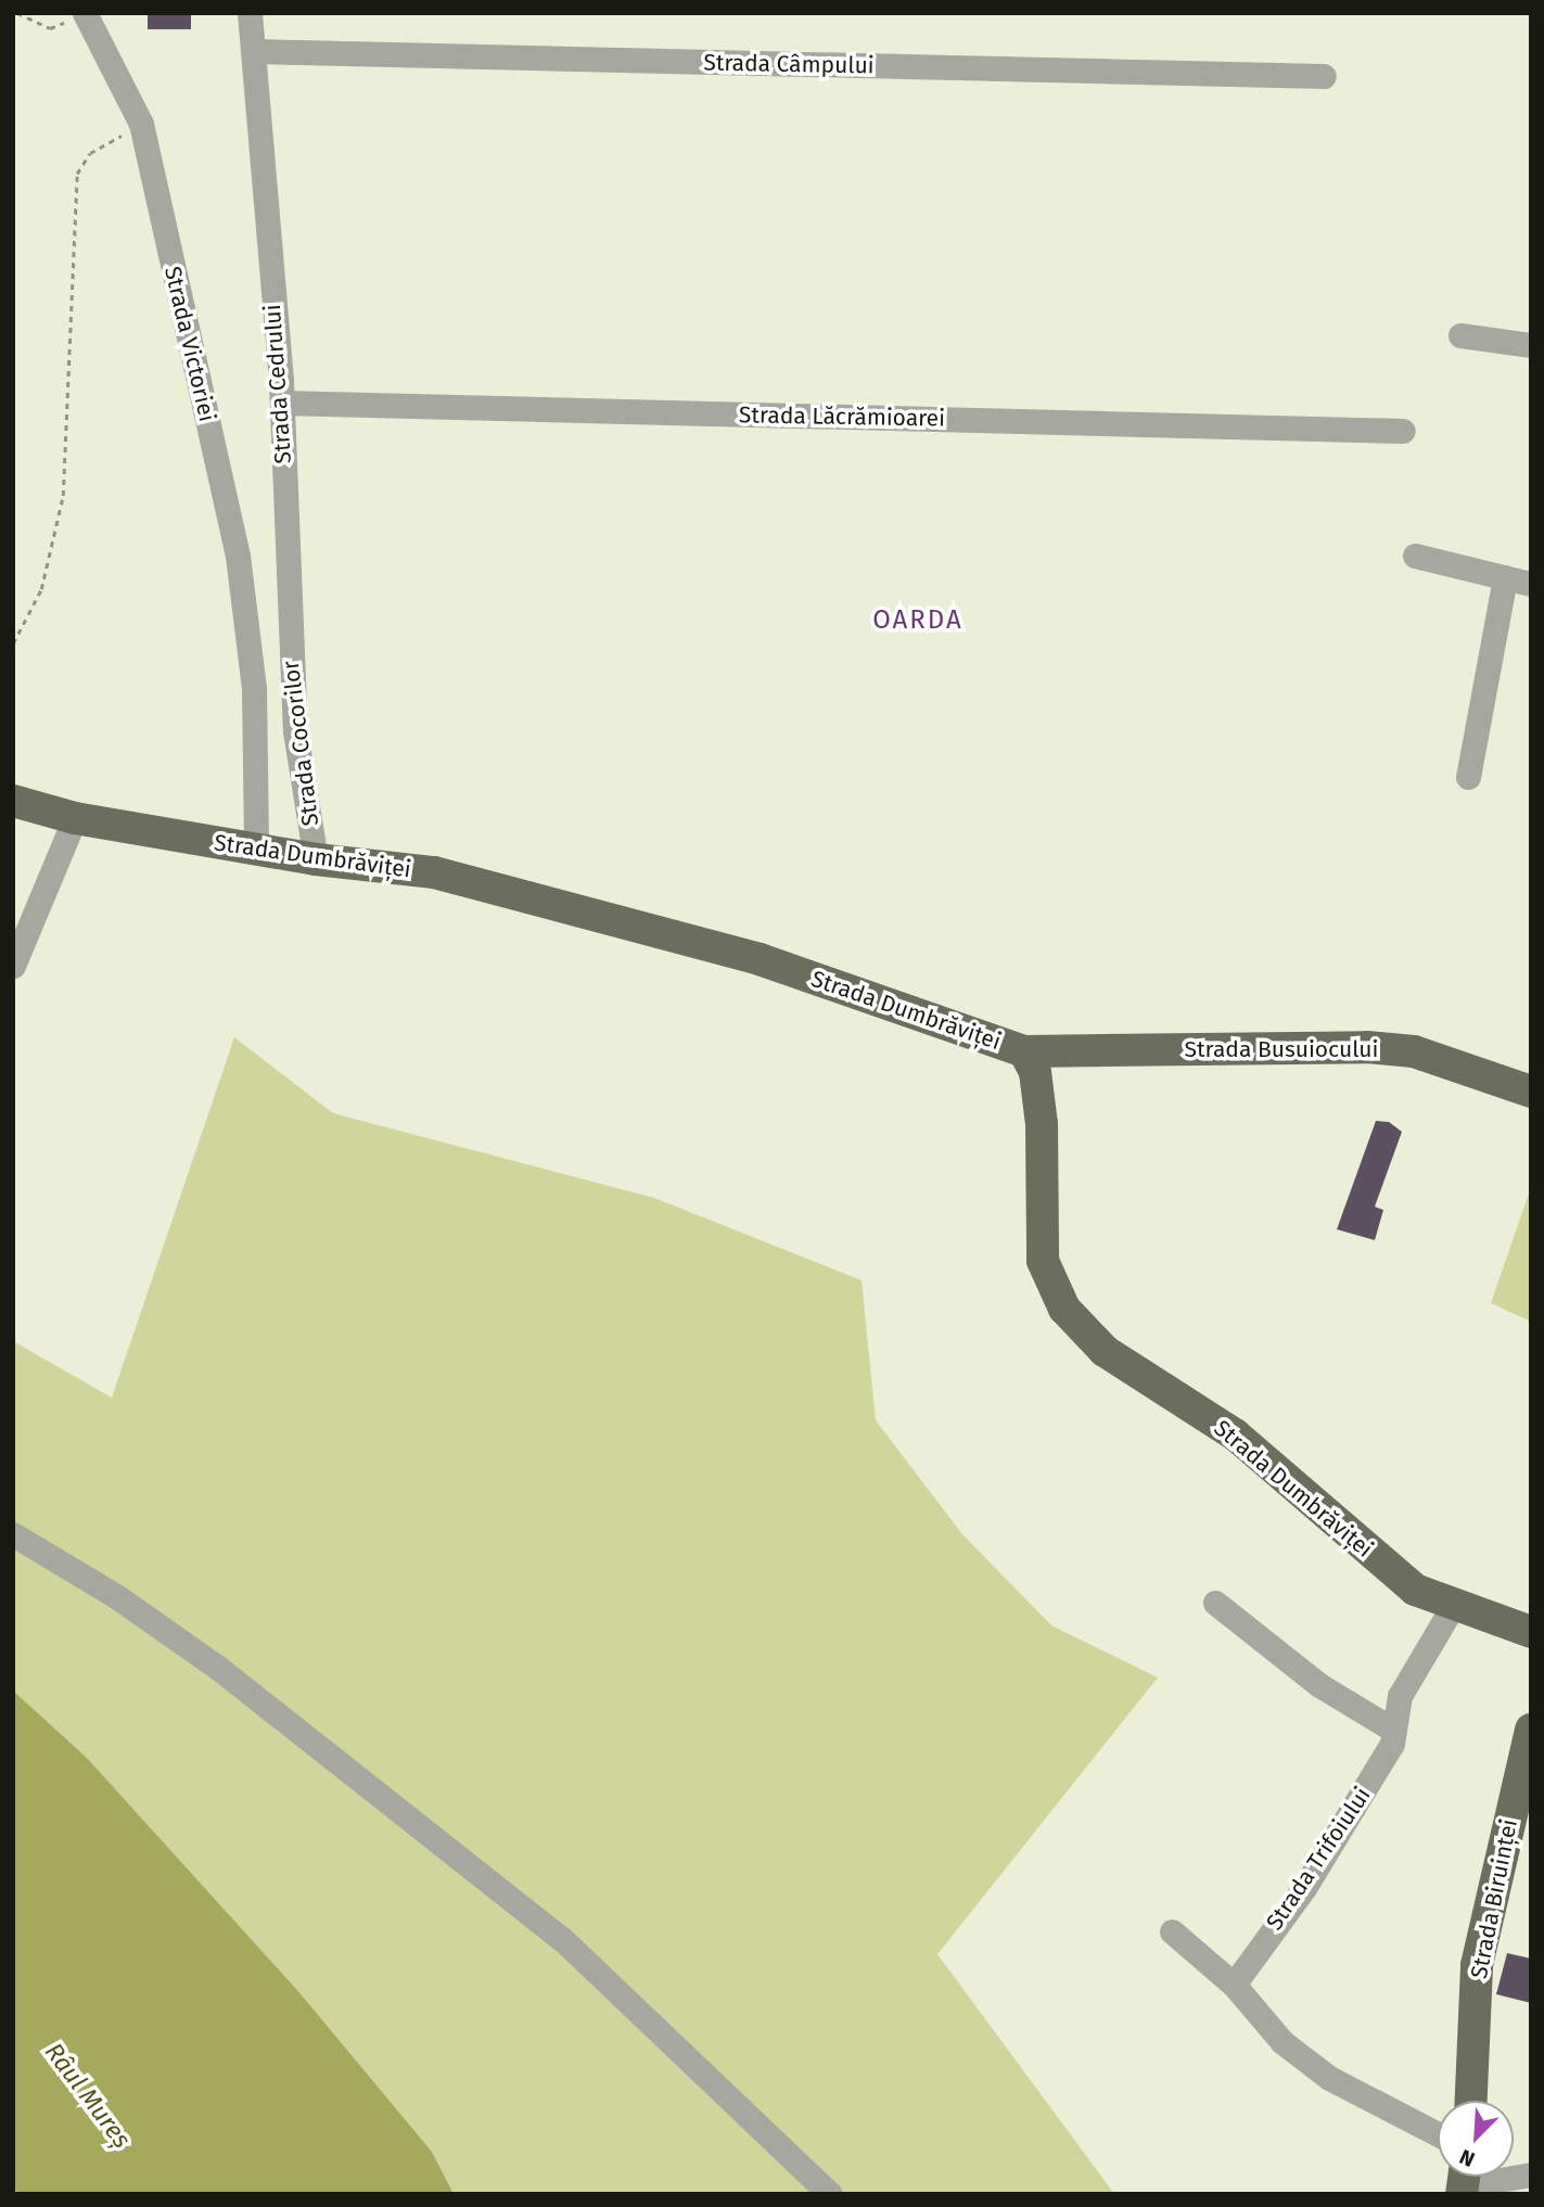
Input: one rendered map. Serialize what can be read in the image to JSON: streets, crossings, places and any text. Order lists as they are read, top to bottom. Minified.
{"streets":{"main road":["Strada Dumbrăviței","Strada Busuiocului","Strada Biruinței"],"street":["Strada Câmpului","Strada Victoriei","Strada Cedrului","Strada Lăcrămioarei","Strada Cocorilor","Strada Trifoiului"]},"crossings":[["Strada Câmpului","Strada Cedrului"],["Strada Victoriei","Strada Cocorilor"],["Strada Cedrului","Strada Lăcrămioarei"],["Strada Cedrului","Strada Cocorilor"],["Strada Cocorilor","Strada Dumbrăviței"],["Strada Dumbrăviței","Strada Busuiocului"],["Strada Dumbrăviței","Strada Trifoiului"]],"districts":["OARDA"],"water":["Râul Mureș"],"north":"bottom left"}
